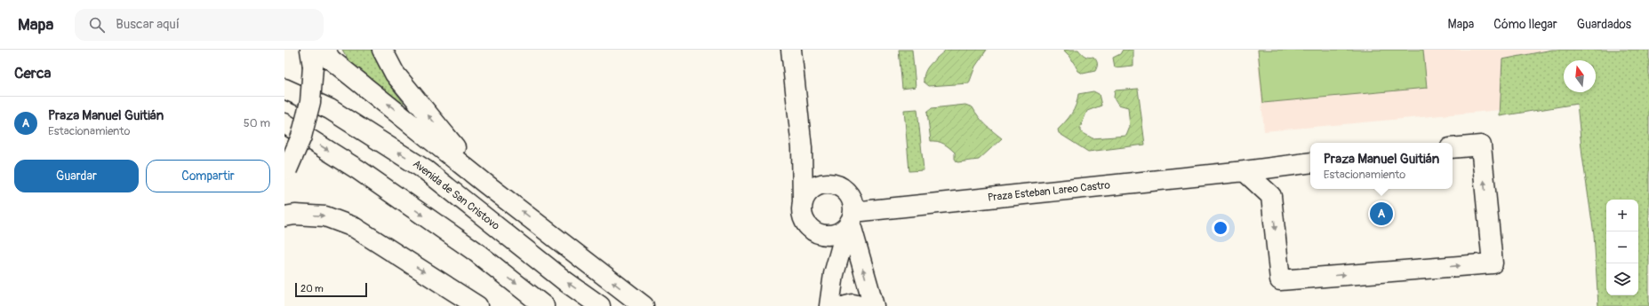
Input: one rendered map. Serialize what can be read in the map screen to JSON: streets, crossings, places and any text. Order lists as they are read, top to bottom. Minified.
{"streets":{"main road":["Praza Esteban Lareo Castro","Avenida de San Cristovo"]},"scale_bar":"20 m","north":"top","page":{"header":"Mapa","search":"Buscar aquí","nav":["Mapa","Cómo llegar","Guardados"],"heading":"Cerca","list":[{"mark":"A","name":"Praza Manuel Guitián","note":"Estacionamiento","value":"50 m"}],"popup":["Praza Manuel Guitián","Estacionamiento"],"buttons":["Guardar","Compartir"],"map_buttons":["+","−"],"pins":"A","scale":"20 m"}}
